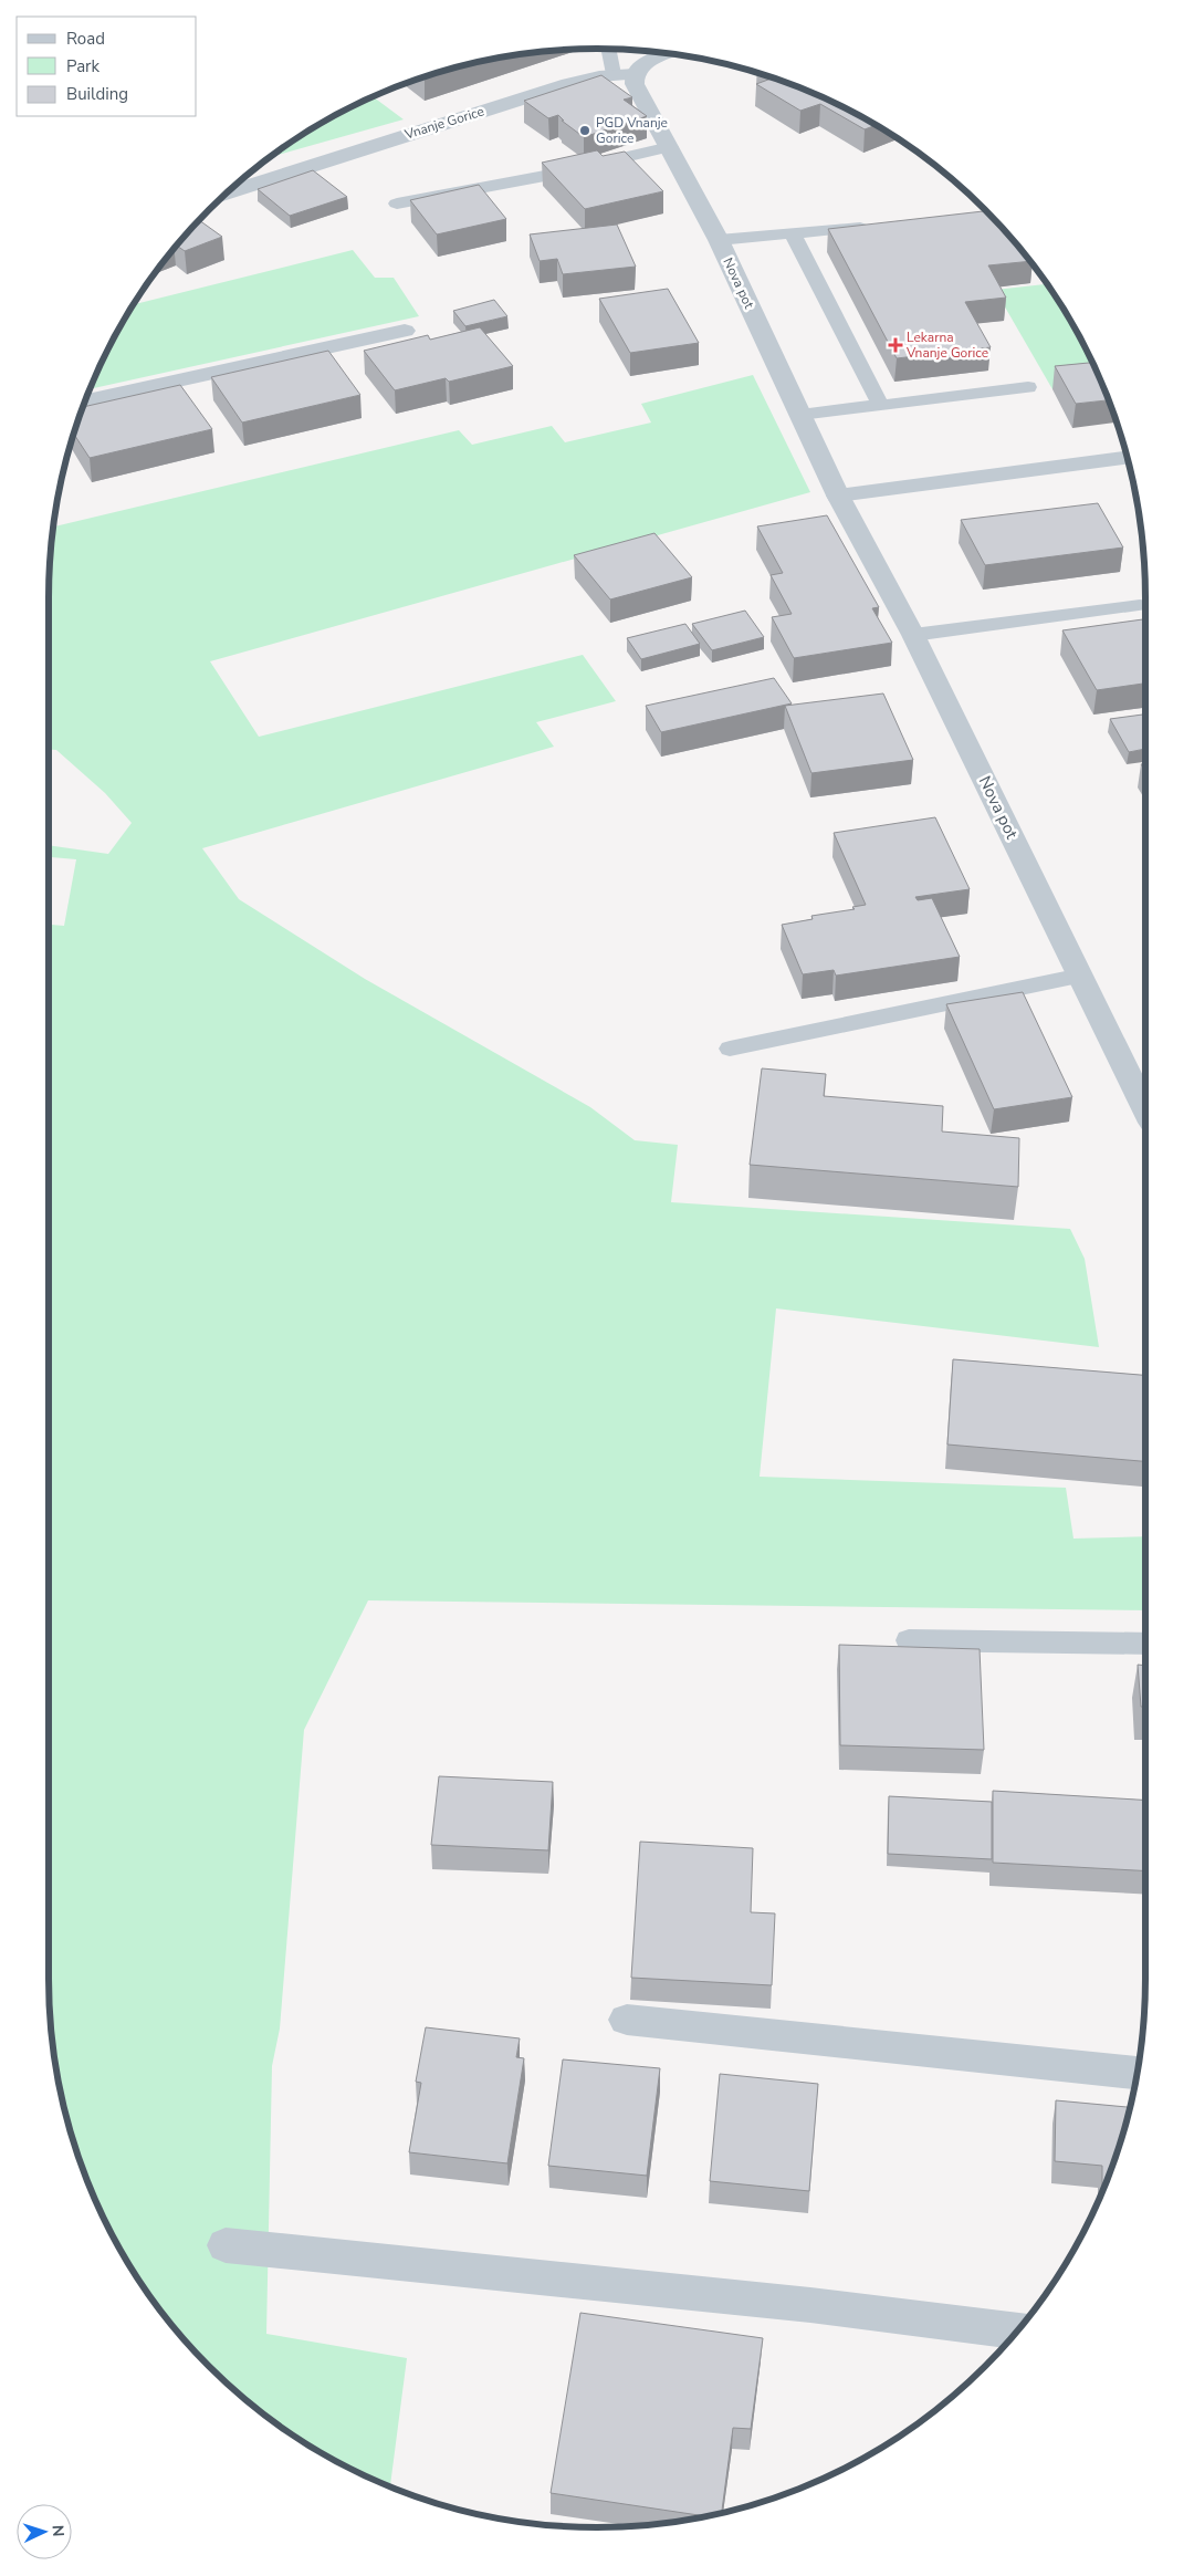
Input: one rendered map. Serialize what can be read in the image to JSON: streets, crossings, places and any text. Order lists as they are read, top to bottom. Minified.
{"streets":{"street":["Vnanje Gorice","Nova pot"]},"crossings":[["Vnanje Gorice","Nova pot"]],"places":{"other":["PGD Vnanje Gorice"],"health":["Lekarna Vnanje Gorice"]},"legend":["Road","Park","Building"],"north":"right"}
